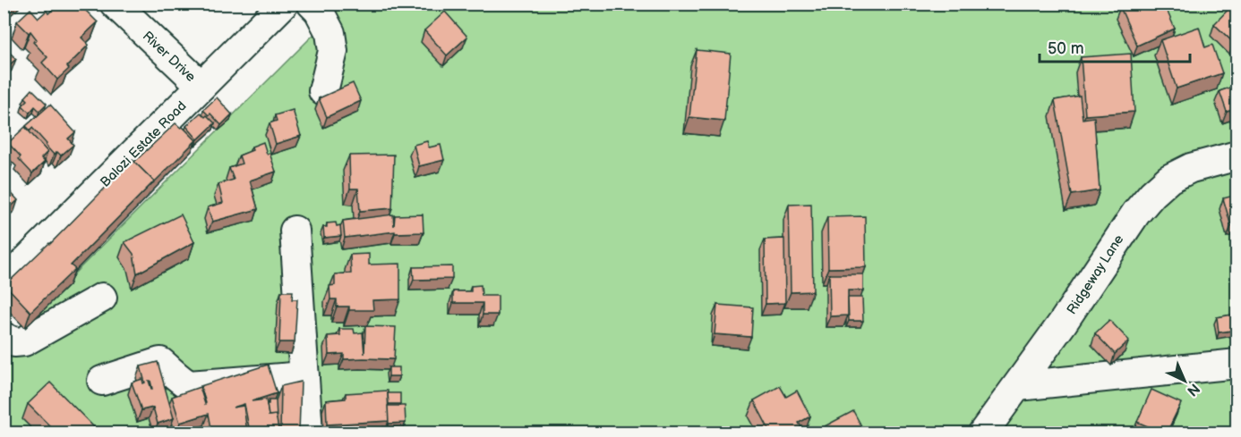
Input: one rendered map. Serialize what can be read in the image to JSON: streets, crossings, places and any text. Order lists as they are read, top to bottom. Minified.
{"streets":{"street":["River Drive","Balozi Estate Road","Ridgeway Lane"]},"crossings":[["River Drive","Balozi Estate Road"]],"scale_bar":"50 m","north":"bottom right"}
